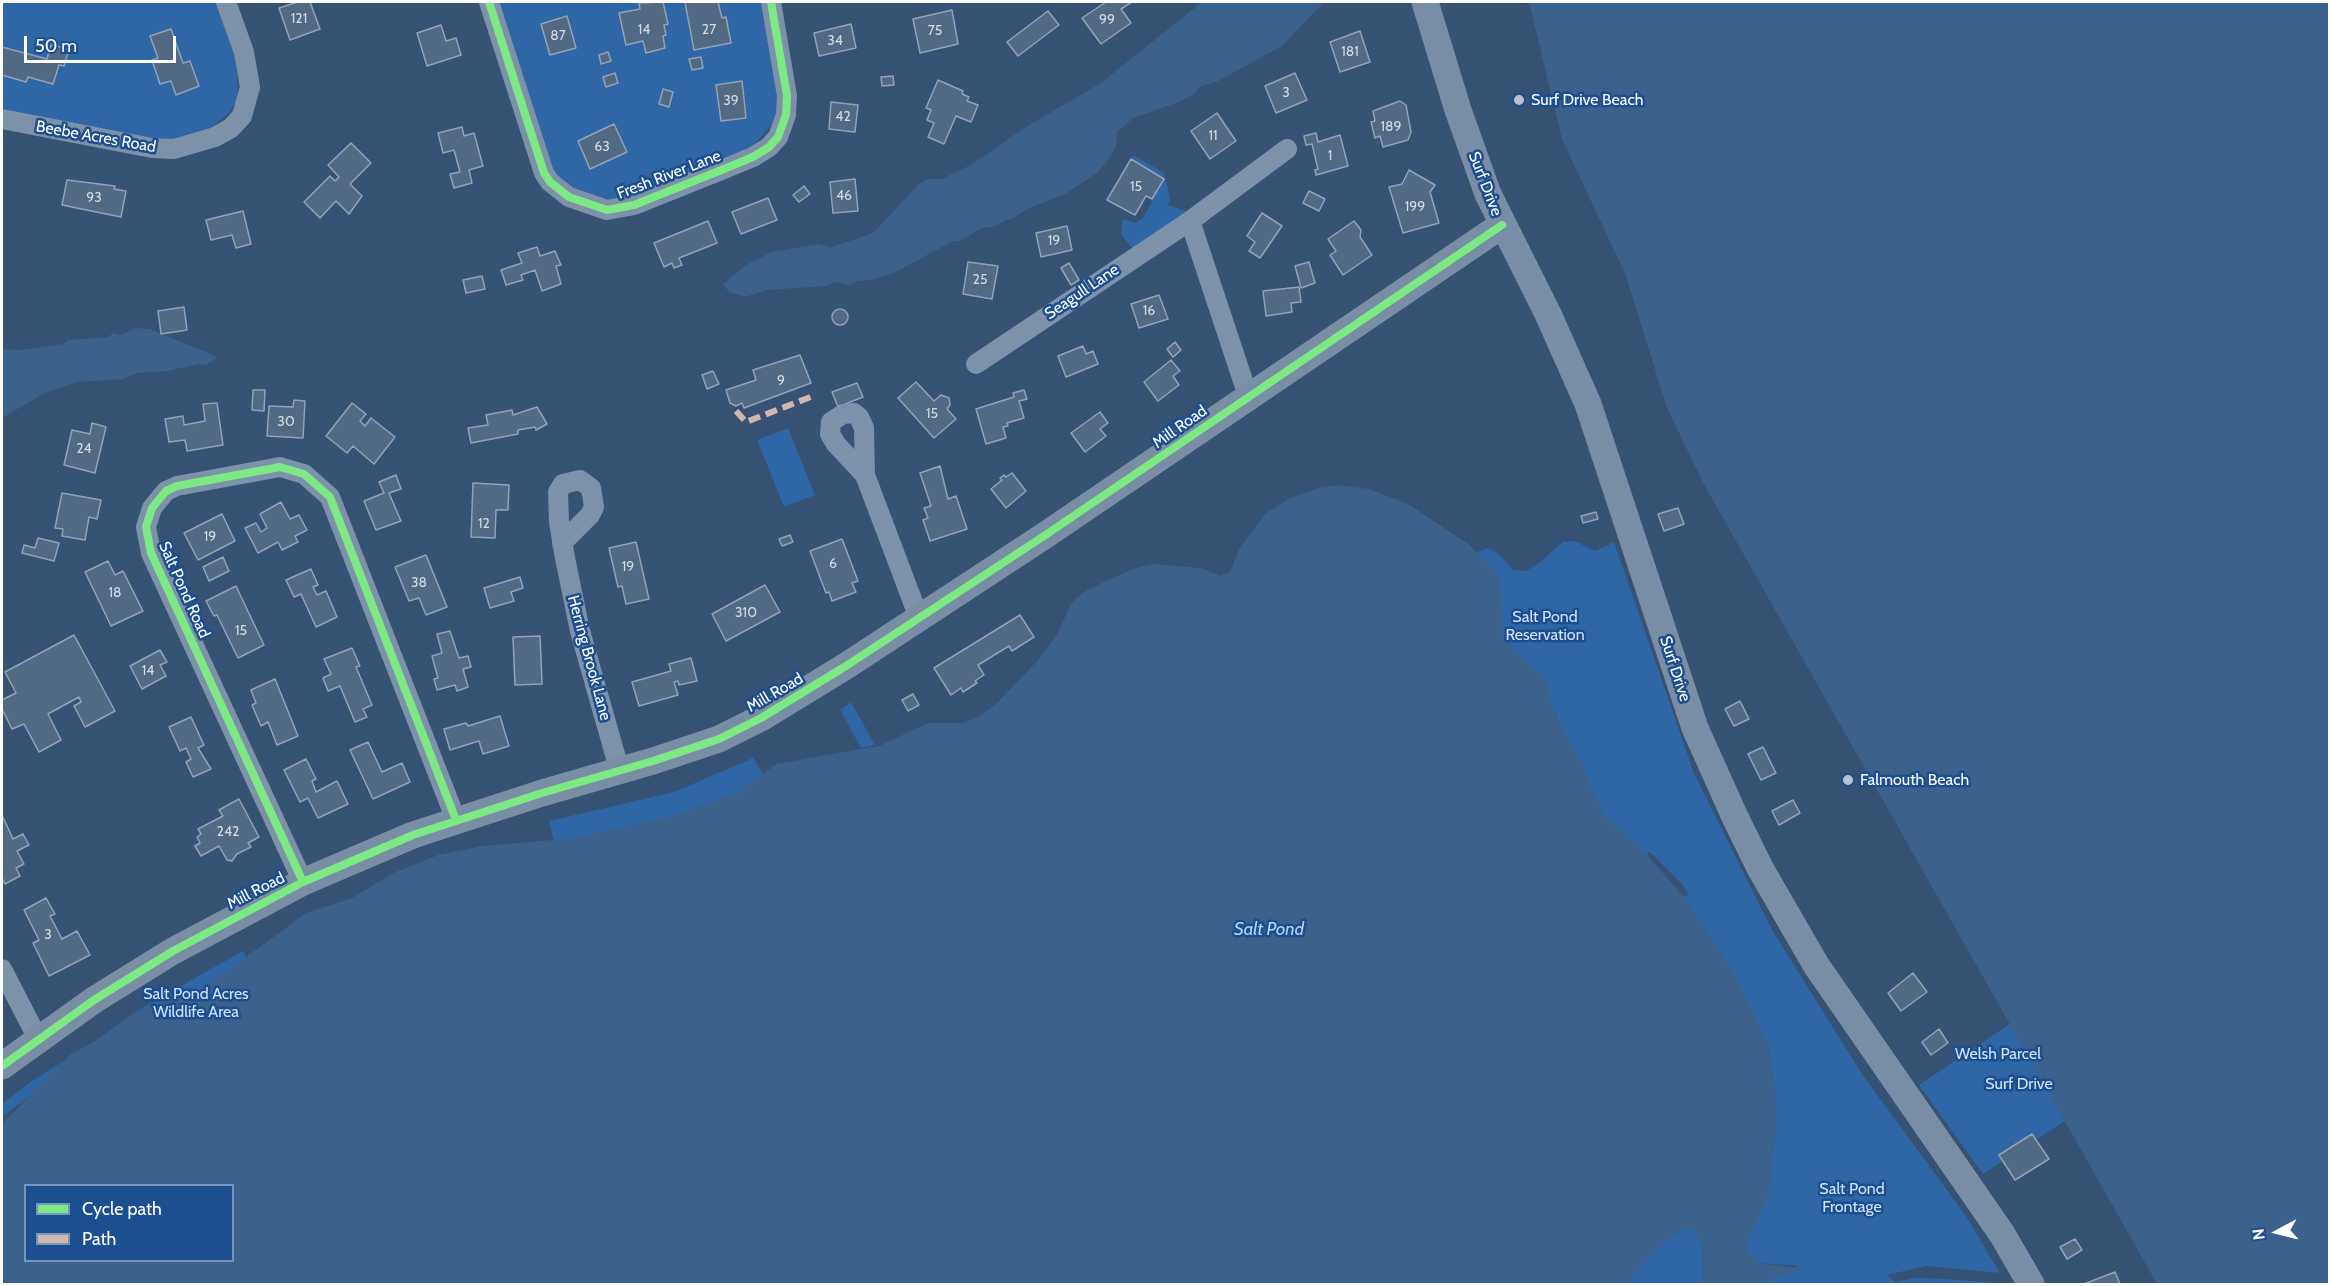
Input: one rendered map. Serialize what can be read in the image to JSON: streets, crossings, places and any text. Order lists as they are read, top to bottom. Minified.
{"streets":{"street":["Beebe Acres Road","Fresh River Lane","Surf Drive","Seagull Lane","Mill Road","Salt Pond Road","Herring Brook Lane"]},"crossings":[["Surf Drive","Mill Road"],["Mill Road","Salt Pond Road"],["Mill Road","Herring Brook Lane"]],"water":["Salt Pond"],"parks":["Salt Pond Reservation","Salt Pond Acres Wildlife Area","Welsh Parcel","Surf Drive","Salt Pond Frontage"],"places":["Surf Drive Beach","Falmouth Beach"],"house_numbers":["121","99","14","27","75","87","34","181","3","39","42","189","11","63","1","15","46","93","199","19","25","16","9","15","30","24","12","19","6","19","38","18","310","15","14","242","3"],"legend":["Cycle path","Path"],"scale_bar":"50 m","north":"left"}
